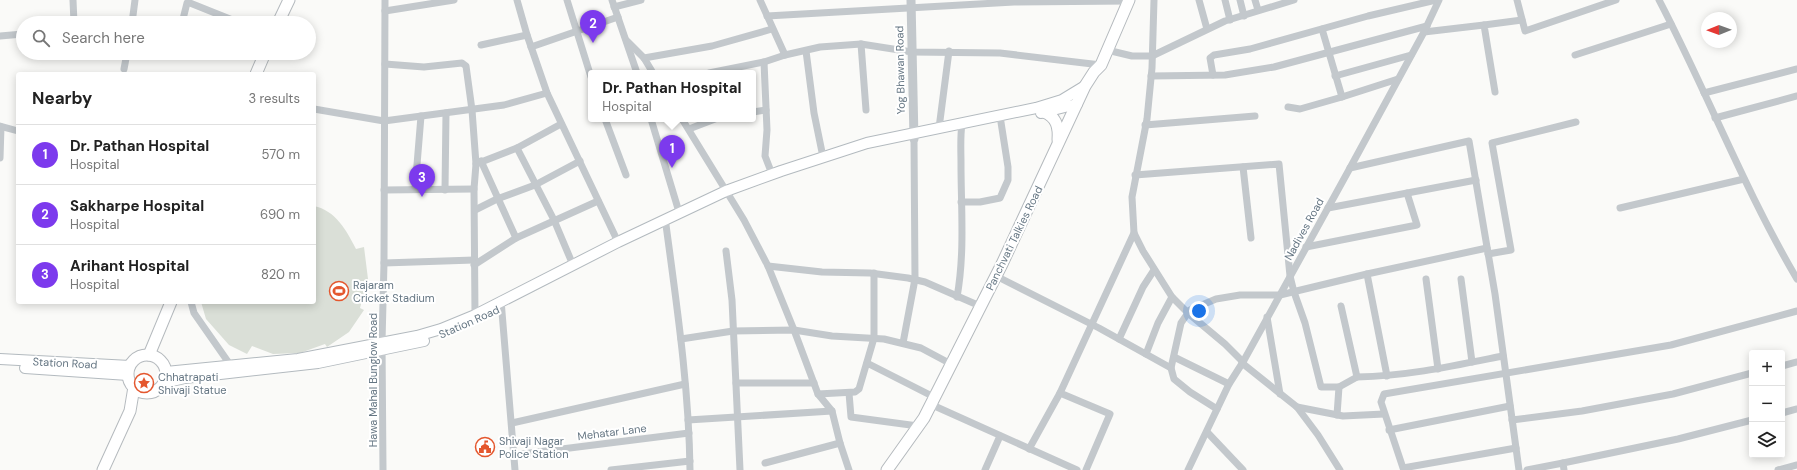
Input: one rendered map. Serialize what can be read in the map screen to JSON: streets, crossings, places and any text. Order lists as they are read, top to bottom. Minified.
{"streets":{"main road":["Panchvati Talkies Road","Station Road"],"street":["Yog Bhawan Road","Nadives Road","Hawa Mahal Bunglow Road","Mehatar Lane"]},"crossings":[["Station Road","Hawa Mahal Bunglow Road"]],"places":{"sports":["Rajaram Cricket Stadium"],"place":["Chhatrapati Shivaji Statue"],"public building":["Shivaji Nagar Police Station"]},"north":"left","page":{"pins":["2","1","3"],"search":"Search here","popup":["Dr. Pathan Hospital","Hospital"],"heading":["Nearby","3 results"],"list":[{"mark":"1","name":"Dr. Pathan Hospital","note":"Hospital","value":"570 m"},{"mark":"2","name":"Sakharpe Hospital","note":"Hospital","value":"690 m"},{"mark":"3","name":"Arihant Hospital","note":"Hospital","value":"820 m"}],"map_buttons":["+","−"]}}
